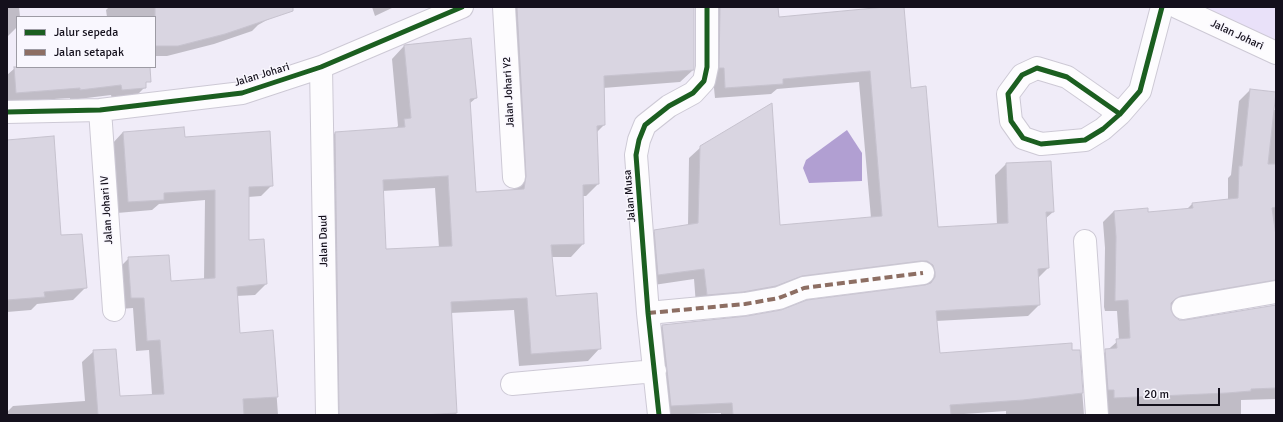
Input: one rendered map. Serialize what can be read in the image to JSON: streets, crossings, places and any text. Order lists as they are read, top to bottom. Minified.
{"streets":{"street":["Jalan Johari","Jalan Johari Y2","Jalan Musa","Jalan Johari IV","Jalan Daud"]},"crossings":[["Jalan Johari","Jalan Johari IV"],["Jalan Johari","Jalan Daud"]],"legend":["Jalur sepeda","Jalan setapak"],"scale_bar":"20 m"}
